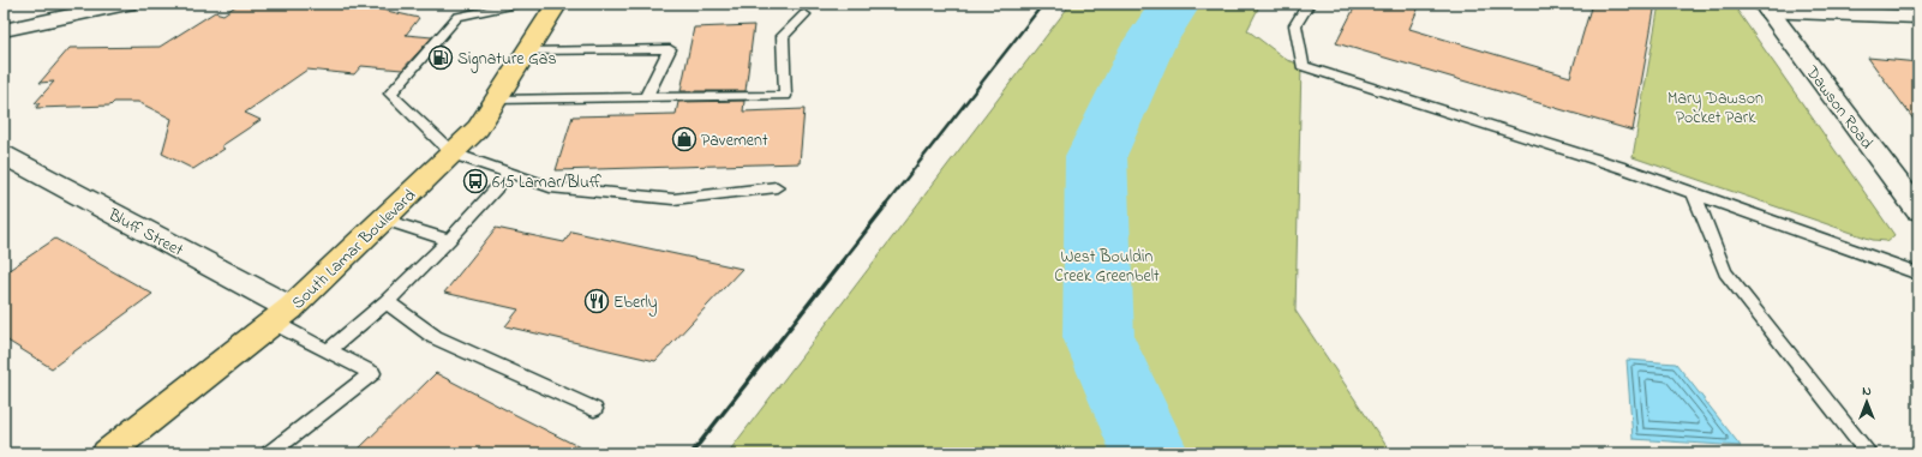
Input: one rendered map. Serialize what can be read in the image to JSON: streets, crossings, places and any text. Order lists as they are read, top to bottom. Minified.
{"streets":{"main road":["South Lamar Boulevard"],"street":["Dawson Road","Bluff Street"]},"crossings":[["Bluff Street","South Lamar Boulevard"]],"parks":["Mary Dawson Pocket Park","West Bouldin Creek Greenbelt"],"places":{"fuel station":["Signature Gas"],"shop":["Pavement"],"bus stop":["615 Lamar/Bluff"],"restaurant":["Eberly"]},"north":"top"}
